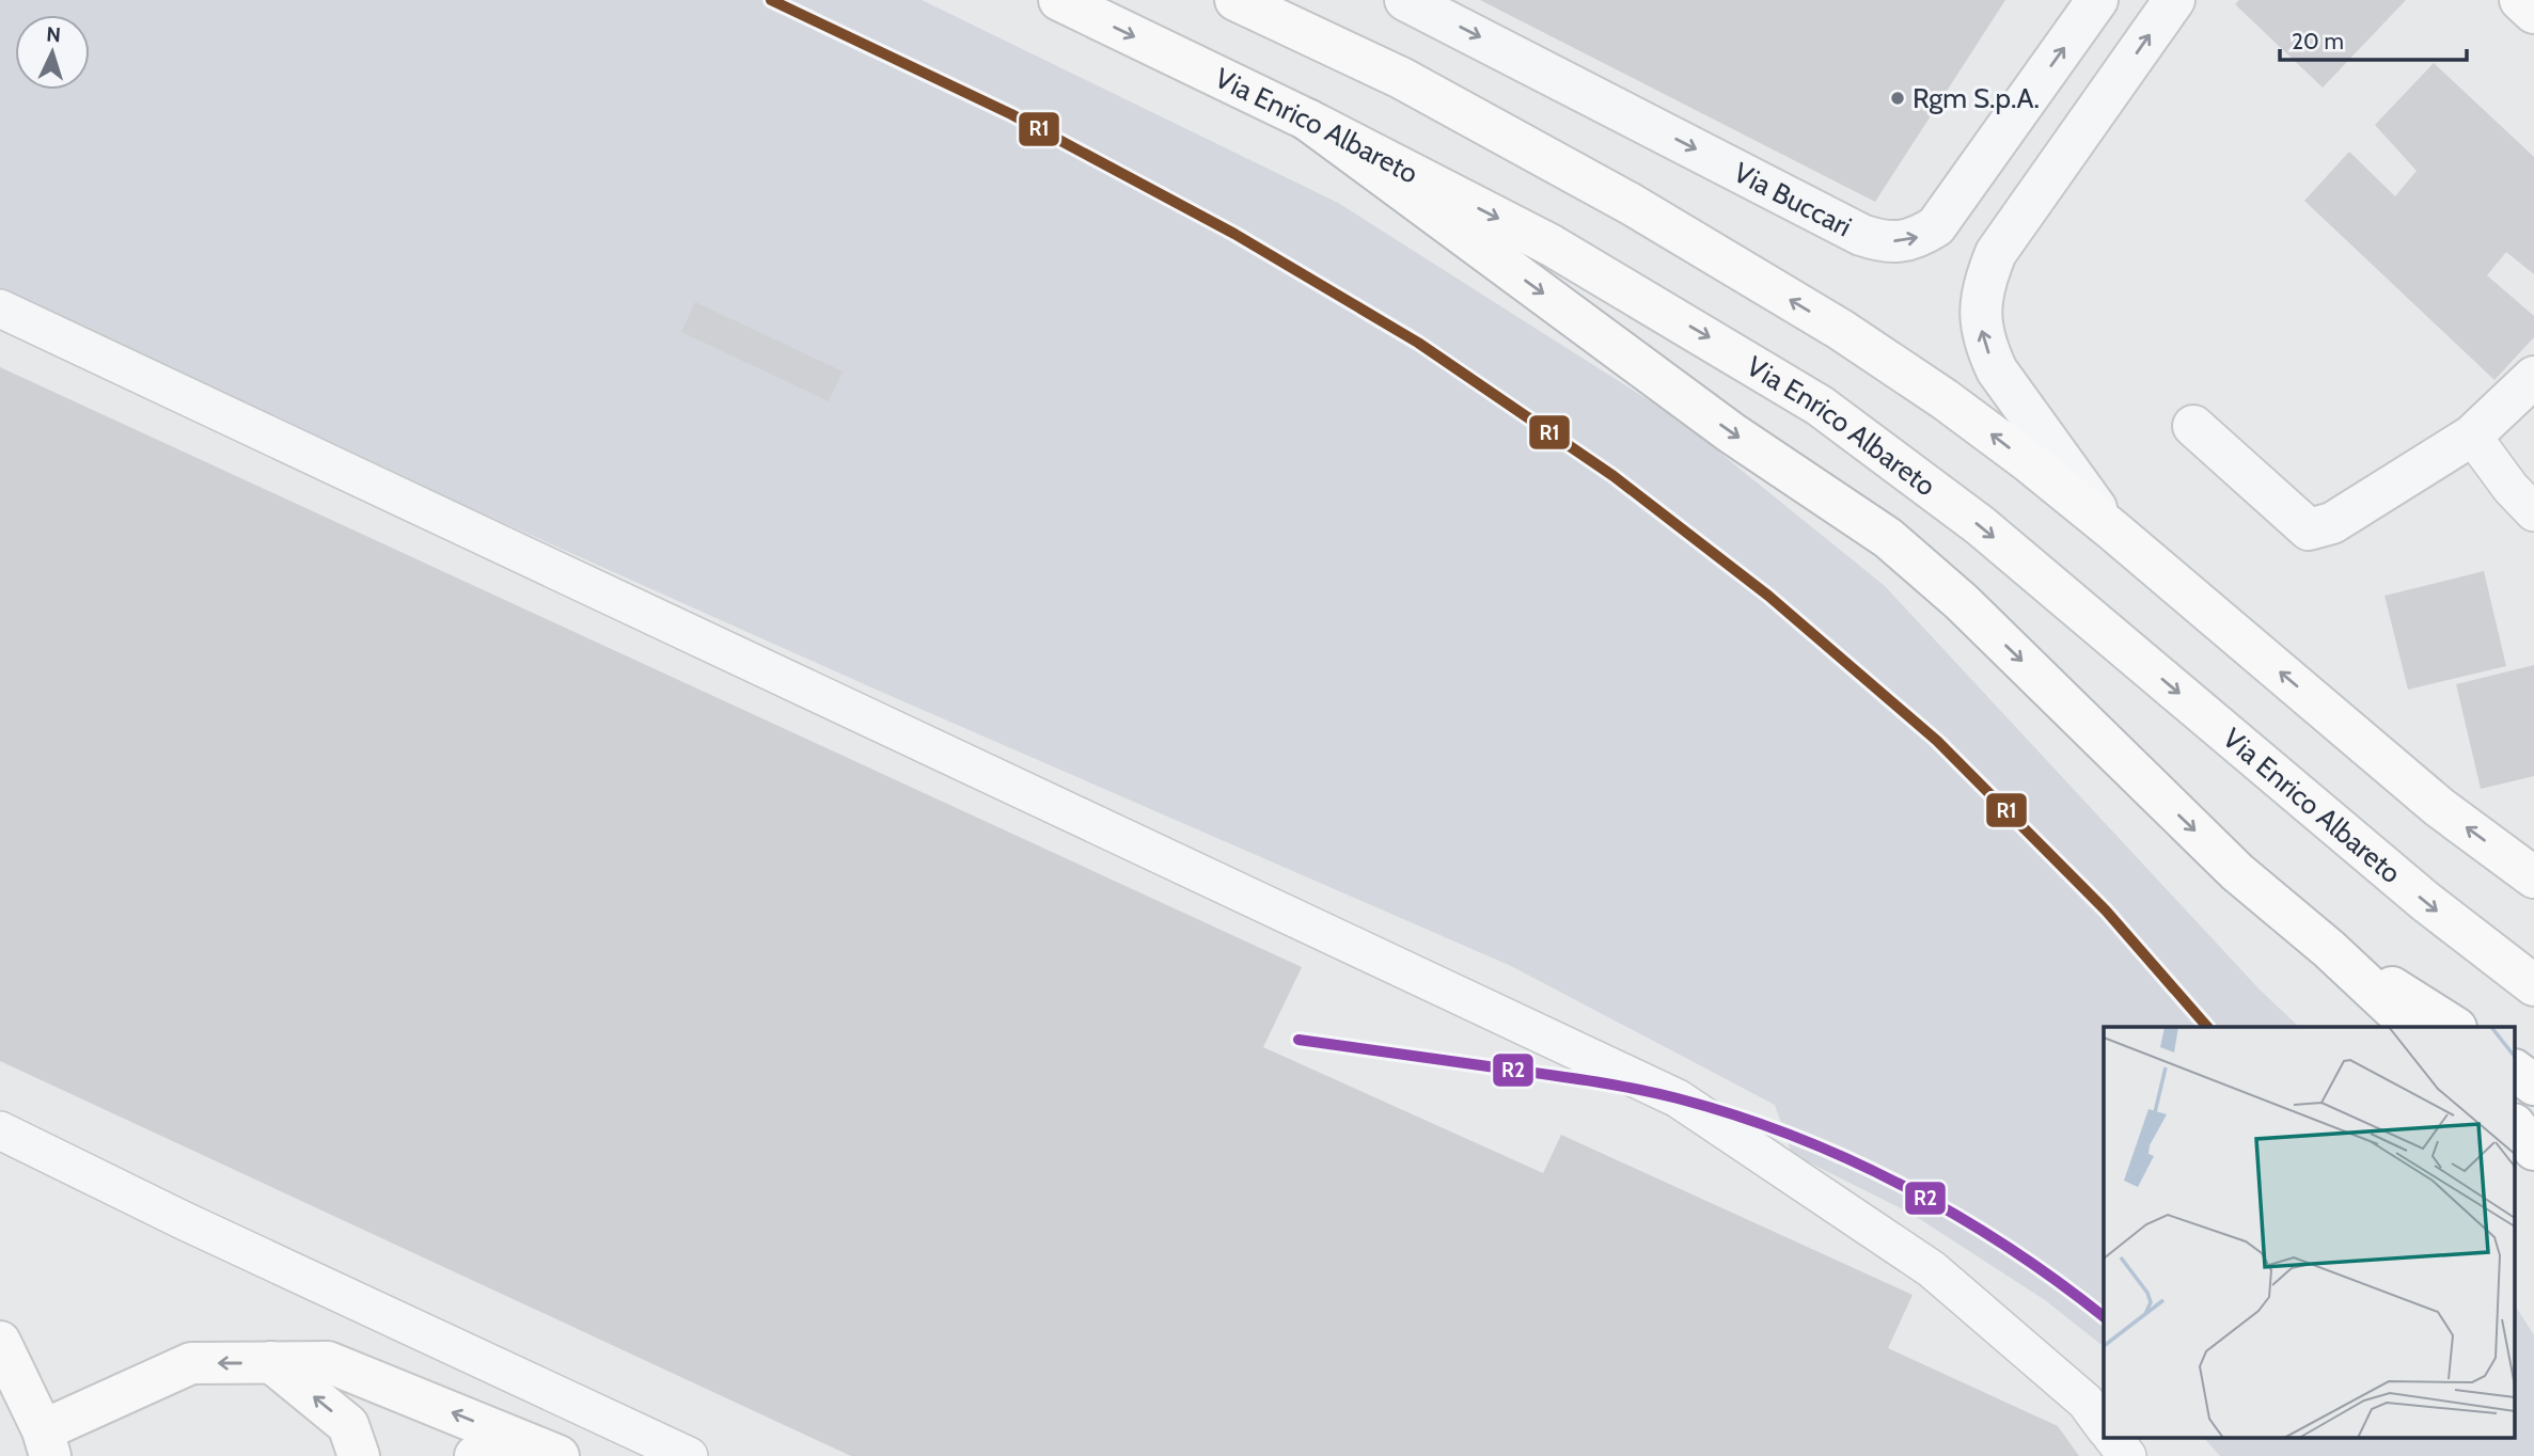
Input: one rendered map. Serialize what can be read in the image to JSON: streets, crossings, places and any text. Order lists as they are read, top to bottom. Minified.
{"streets":{"main road":["Via Enrico Albareto"],"street":["Via Buccari"]},"places":["Rgm S.p.A."],"lines":["transit line R1","transit line R2"],"scale_bar":"20 m","north":"top"}
